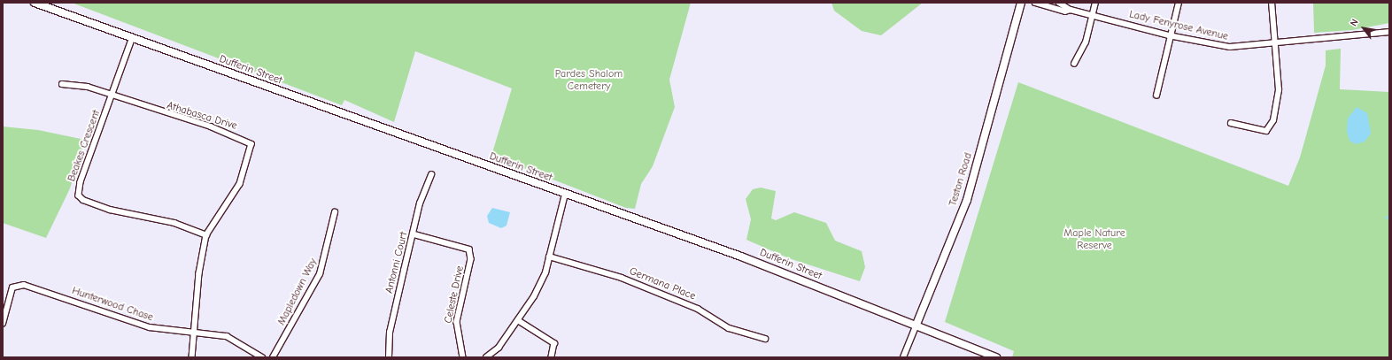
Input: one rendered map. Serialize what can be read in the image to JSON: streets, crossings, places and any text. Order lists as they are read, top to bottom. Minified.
{"streets":{"main road":["Dufferin Street","Teston Road"],"street":["Lady Fenyrose Avenue","Athabasca Drive","Beakes Crescent","Antonni Court","Germana Place","Mapledown Way","Celeste Drive","Hunterwood Chase"]},"crossings":[["Dufferin Street","Beakes Crescent"],["Dufferin Street","Teston Road"],["Athabasca Drive","Beakes Crescent"],["Athabasca Drive","Hunterwood Chase"],["Antonni Court","Celeste Drive"]],"parks":["Pardes Shalom Cemetery","Maple Nature Reserve"],"north":"top left"}
